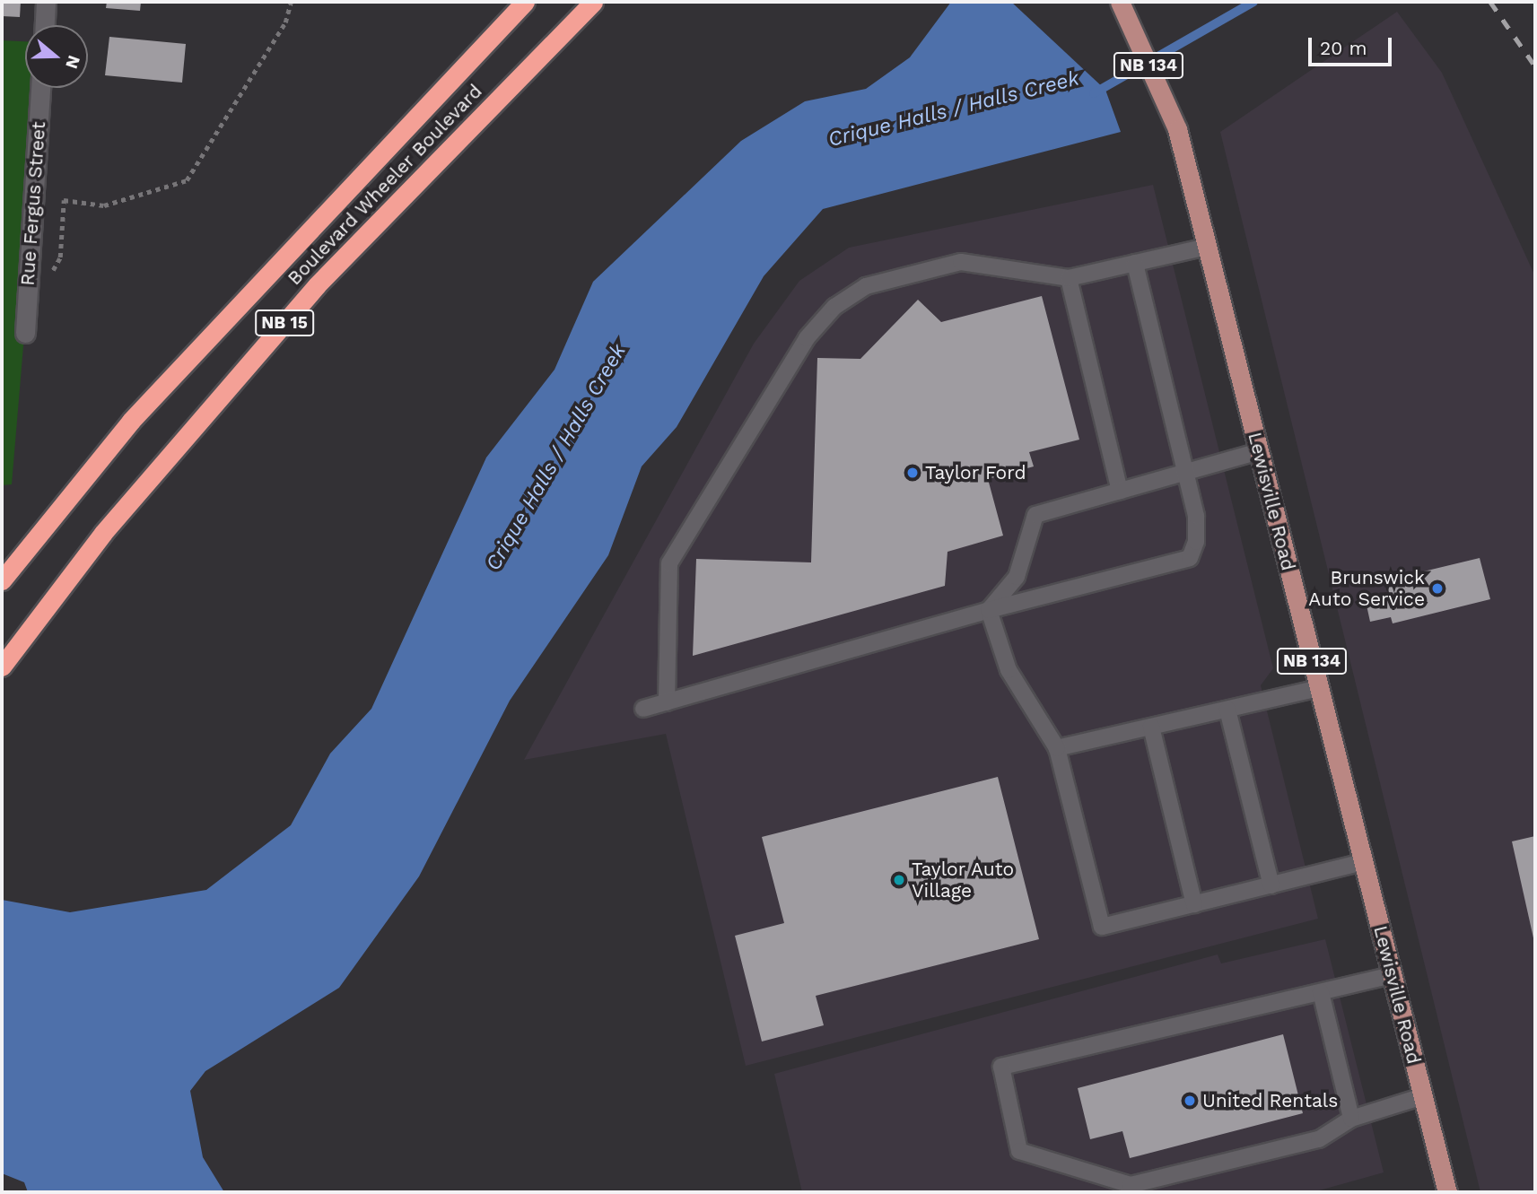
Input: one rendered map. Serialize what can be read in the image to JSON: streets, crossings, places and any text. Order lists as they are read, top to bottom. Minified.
{"streets":{"highway":["Boulevard Wheeler Boulevard","NB 15"],"main road":["NB 134","Lewisville Road"],"street":["Rue Fergus Street"]},"water":["Crique Halls / Halls Creek"],"places":["Taylor Ford","Brunswick Auto Service","Taylor Auto Village","United Rentals"],"scale_bar":"20 m","north":"right"}
